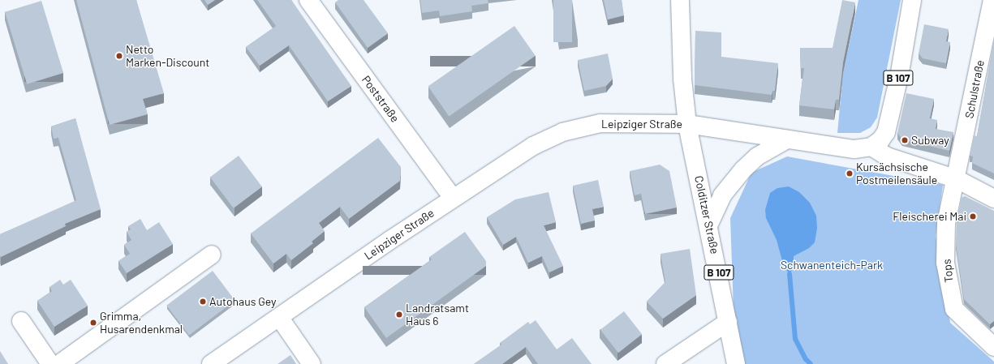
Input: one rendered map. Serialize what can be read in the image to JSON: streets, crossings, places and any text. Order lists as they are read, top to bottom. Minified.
{"streets":{"street":["B 107","Schulstraße","Poststraße","Leipziger Straße","Colditzer Straße","Tops"]},"crossings":[["B 107","Leipziger Straße"],["Schulstraße","Tops"],["Poststraße","Leipziger Straße"],["Leipziger Straße","Colditzer Straße"]],"parks":["Schwanenteich-Park"],"places":["Netto Marken-Discount","Subway","Kursächsische Postmeilensäule","Fleischerei Mai","Autohaus Gey","Landratsamt Haus 6","Grimma, Husarendenkmal"]}
